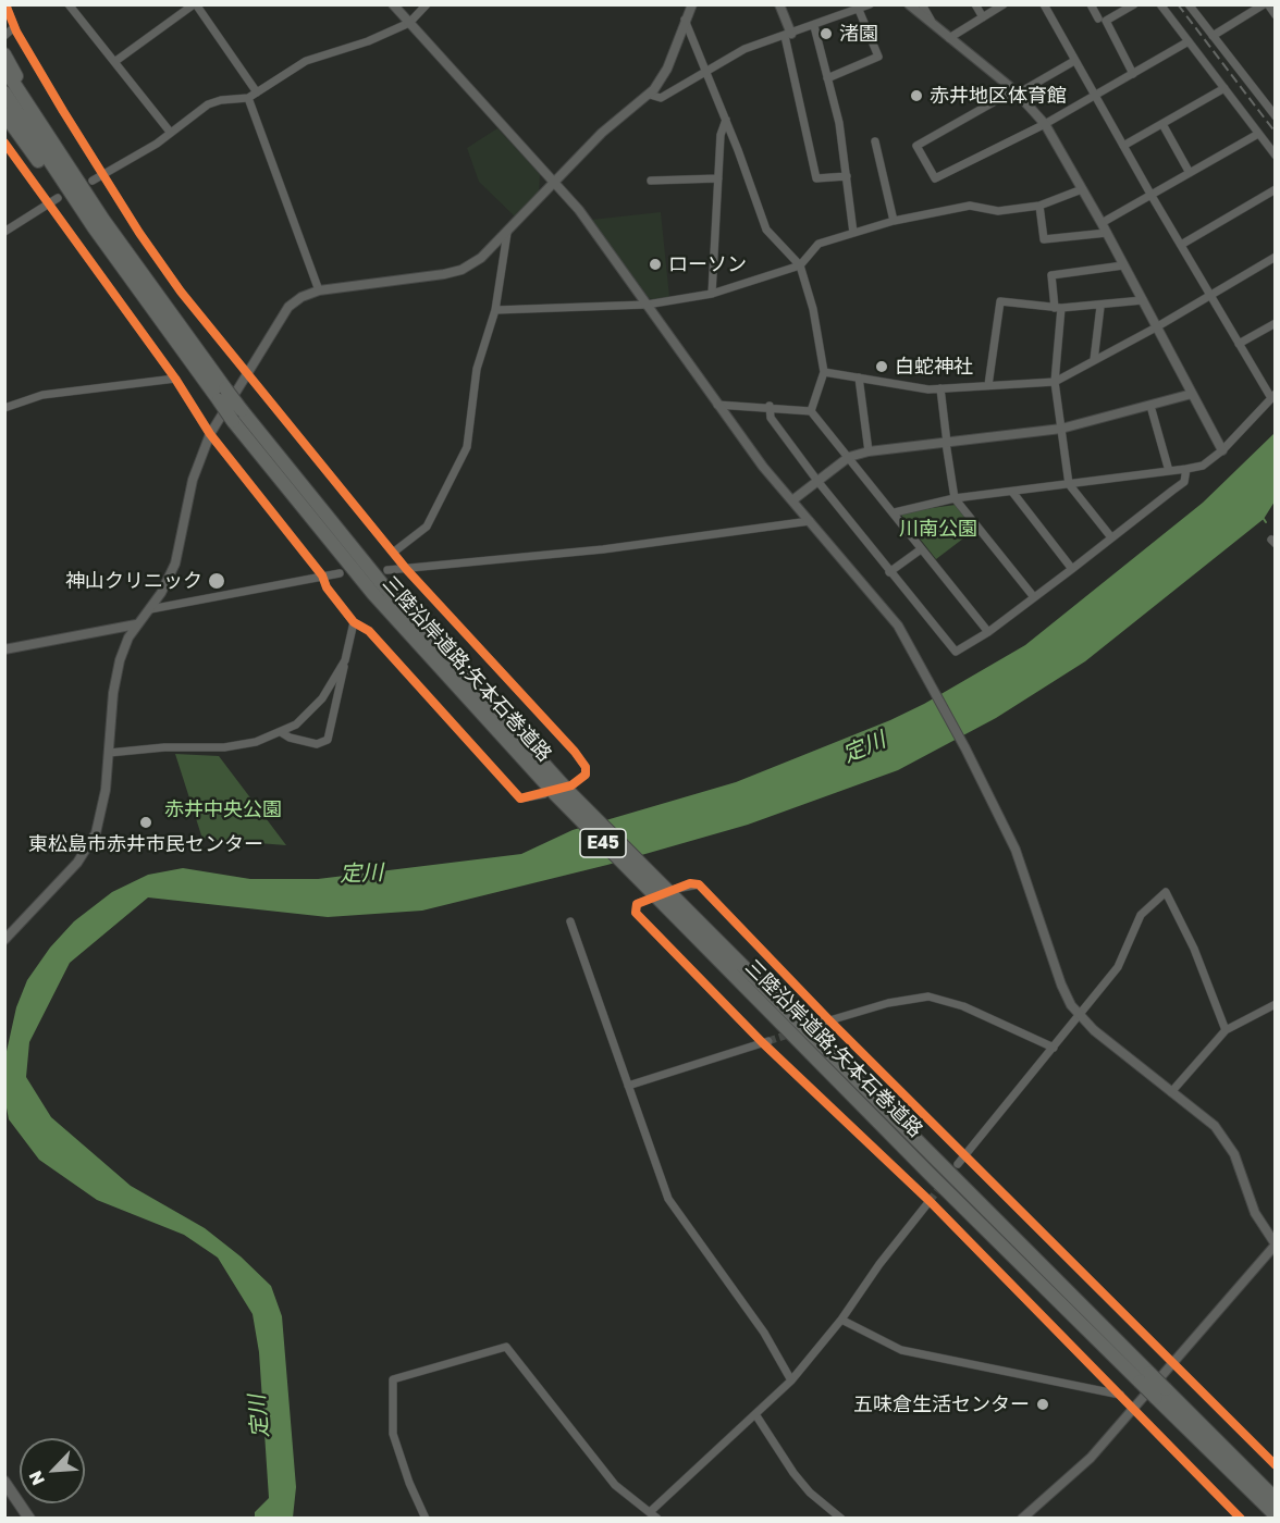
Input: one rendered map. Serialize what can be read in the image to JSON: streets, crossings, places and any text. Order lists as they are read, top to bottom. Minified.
{"streets":{"highway":["三陸沿岸道路;矢本石巻道路","E45"]},"water":["定川"],"parks":["川南公園","赤井中央公園"],"places":["渚園","赤井地区体育館","ローソン","白蛇神社","神山クリニック","東松島市赤井市民センター","五味倉生活センター"],"north":"bottom left"}
